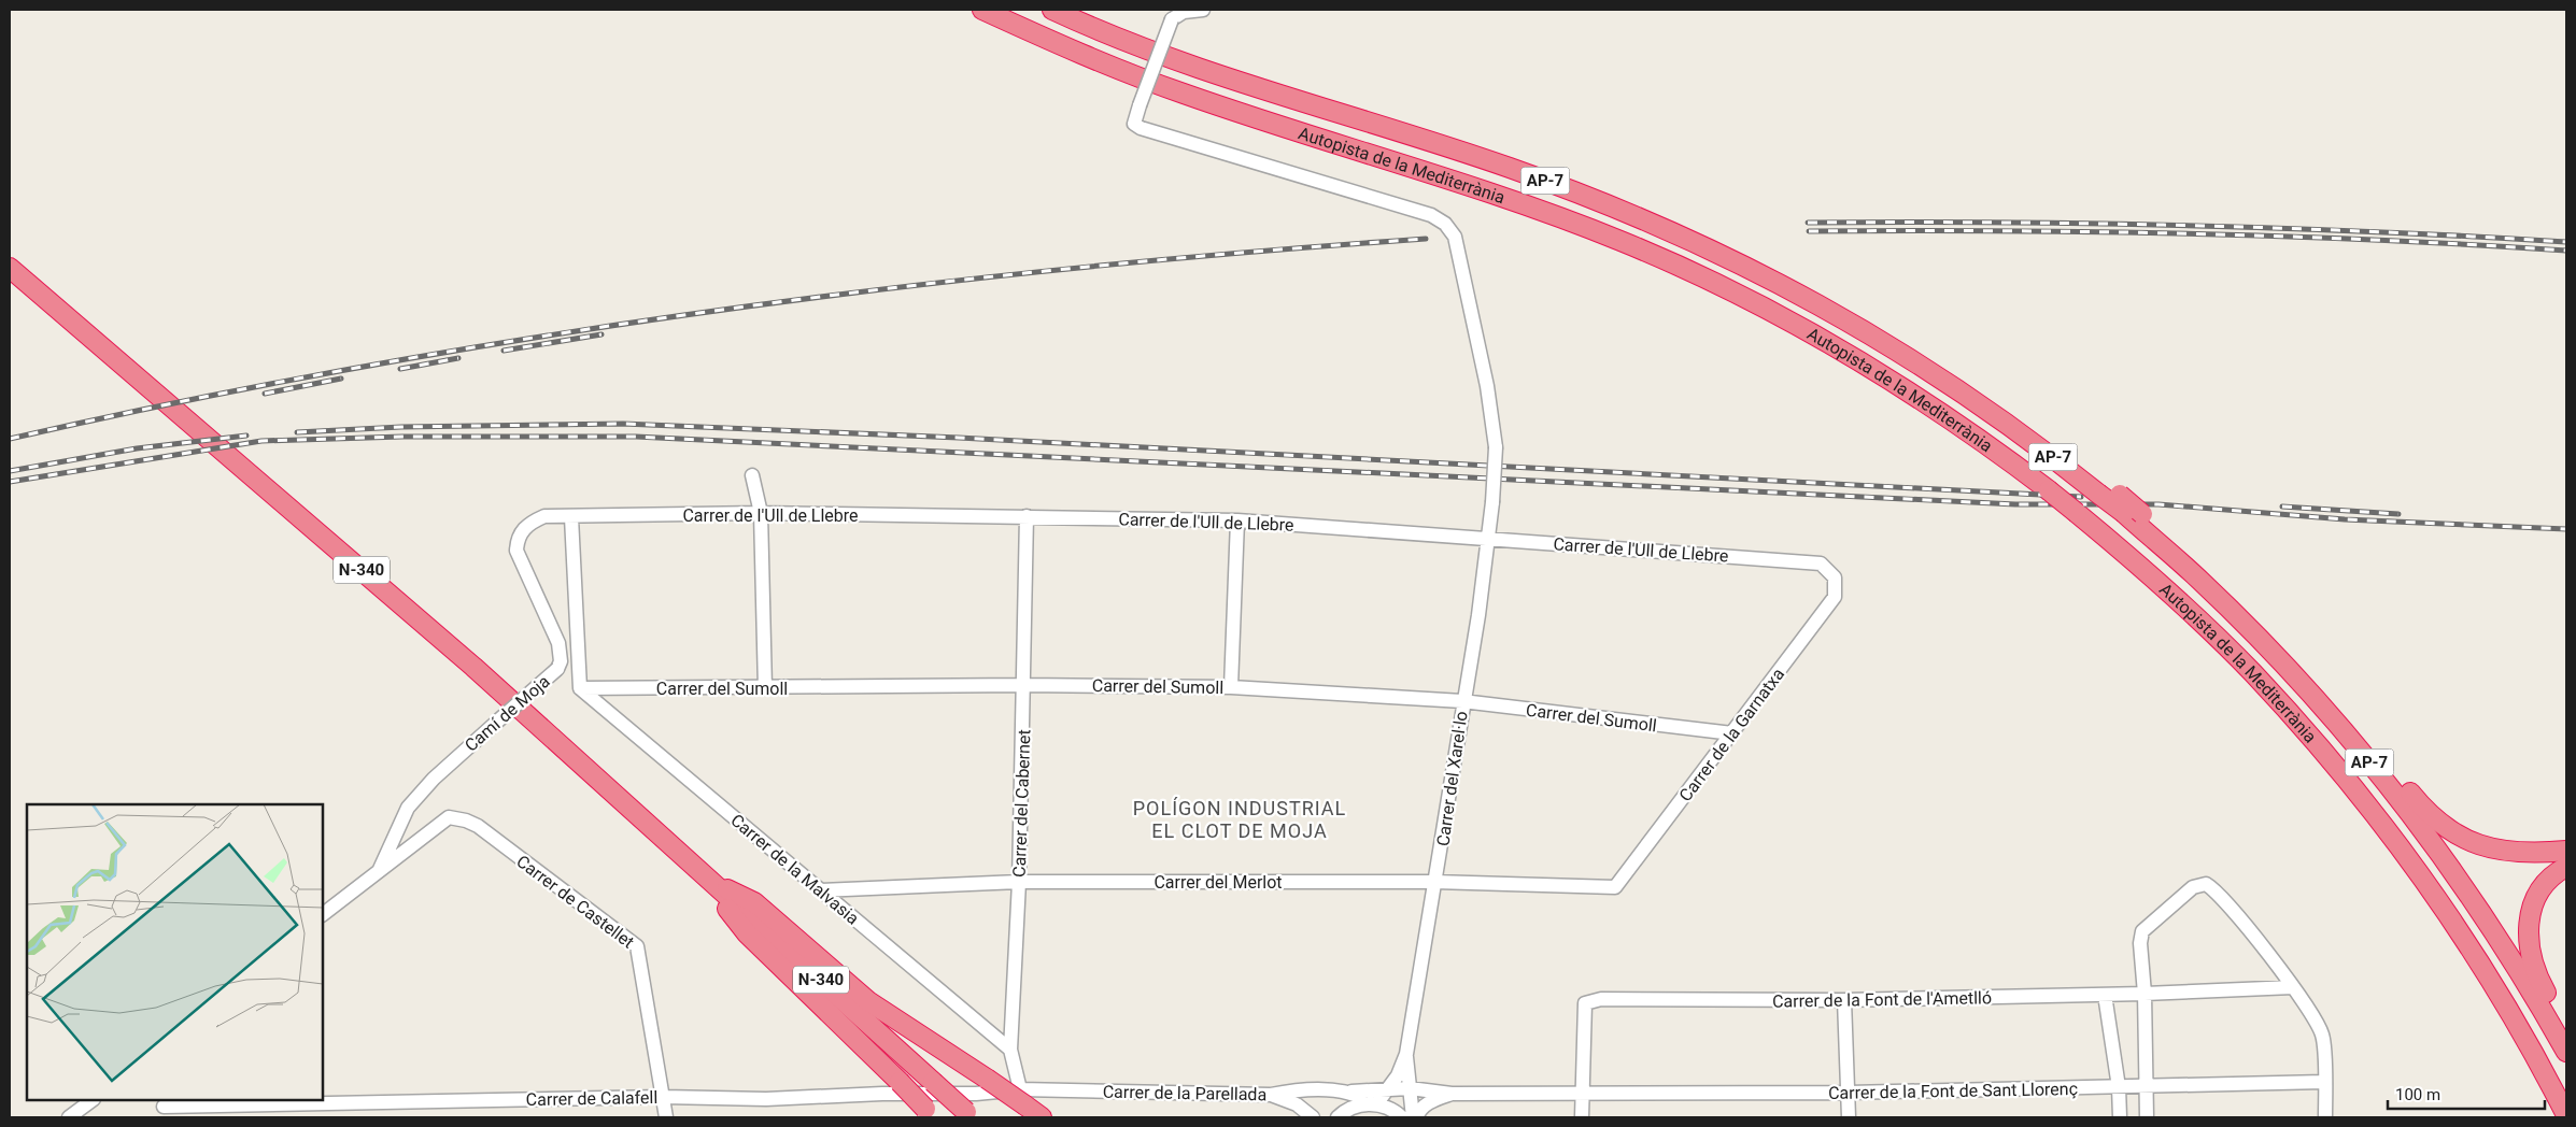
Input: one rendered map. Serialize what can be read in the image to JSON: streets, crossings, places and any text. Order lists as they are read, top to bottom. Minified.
{"streets":{"highway":["Autopista de la Mediterrània","AP-7","N-340"],"street":["Carrer de l'Ull de Llebre","Carrer del Sumoll","Camí de Moja","Carrer de la Garnatxa","Carrer del Xarel·lo","Carrer del Cabernet","Carrer de la Malvasia","Carrer del Merlot","Carrer de Castellet","Carrer de la Font de l'Ametlló","Carrer de la Font de Sant Llorenç","Carrer de la Parellada","Carrer de Calafell"]},"crossings":[["Carrer de l'Ull de Llebre","Camí de Moja"],["Carrer de l'Ull de Llebre","Carrer de la Garnatxa"],["Carrer de l'Ull de Llebre","Carrer del Xarel·lo"],["Carrer de l'Ull de Llebre","Carrer del Cabernet"],["Carrer del Sumoll","Carrer de la Garnatxa"],["Carrer del Sumoll","Carrer del Xarel·lo"],["Carrer del Sumoll","Carrer del Cabernet"],["Carrer del Sumoll","Carrer de la Malvasia"],["Camí de Moja","Carrer de Castellet"],["Carrer de la Garnatxa","Carrer del Merlot"],["Carrer del Xarel·lo","Carrer del Merlot"],["Carrer del Cabernet","Carrer de la Malvasia"],["Carrer del Cabernet","Carrer del Merlot"],["Carrer del Cabernet","Carrer de la Parellada"],["Carrer del Cabernet","Carrer de Calafell"],["Carrer de la Malvasia","Carrer del Merlot"],["Carrer de Castellet","Carrer de Calafell"],["Carrer de la Font de l'Ametlló","Carrer de la Font de Sant Llorenç"],["Carrer de la Font de l'Ametlló","Carrer de la Parellada"],["Carrer de la Font de Sant Llorenç","Carrer de la Parellada"],["Carrer de la Parellada","Carrer de Calafell"]],"districts":["POLÍGON INDUSTRIAL EL CLOT DE MOJA"],"scale_bar":"100 m"}
